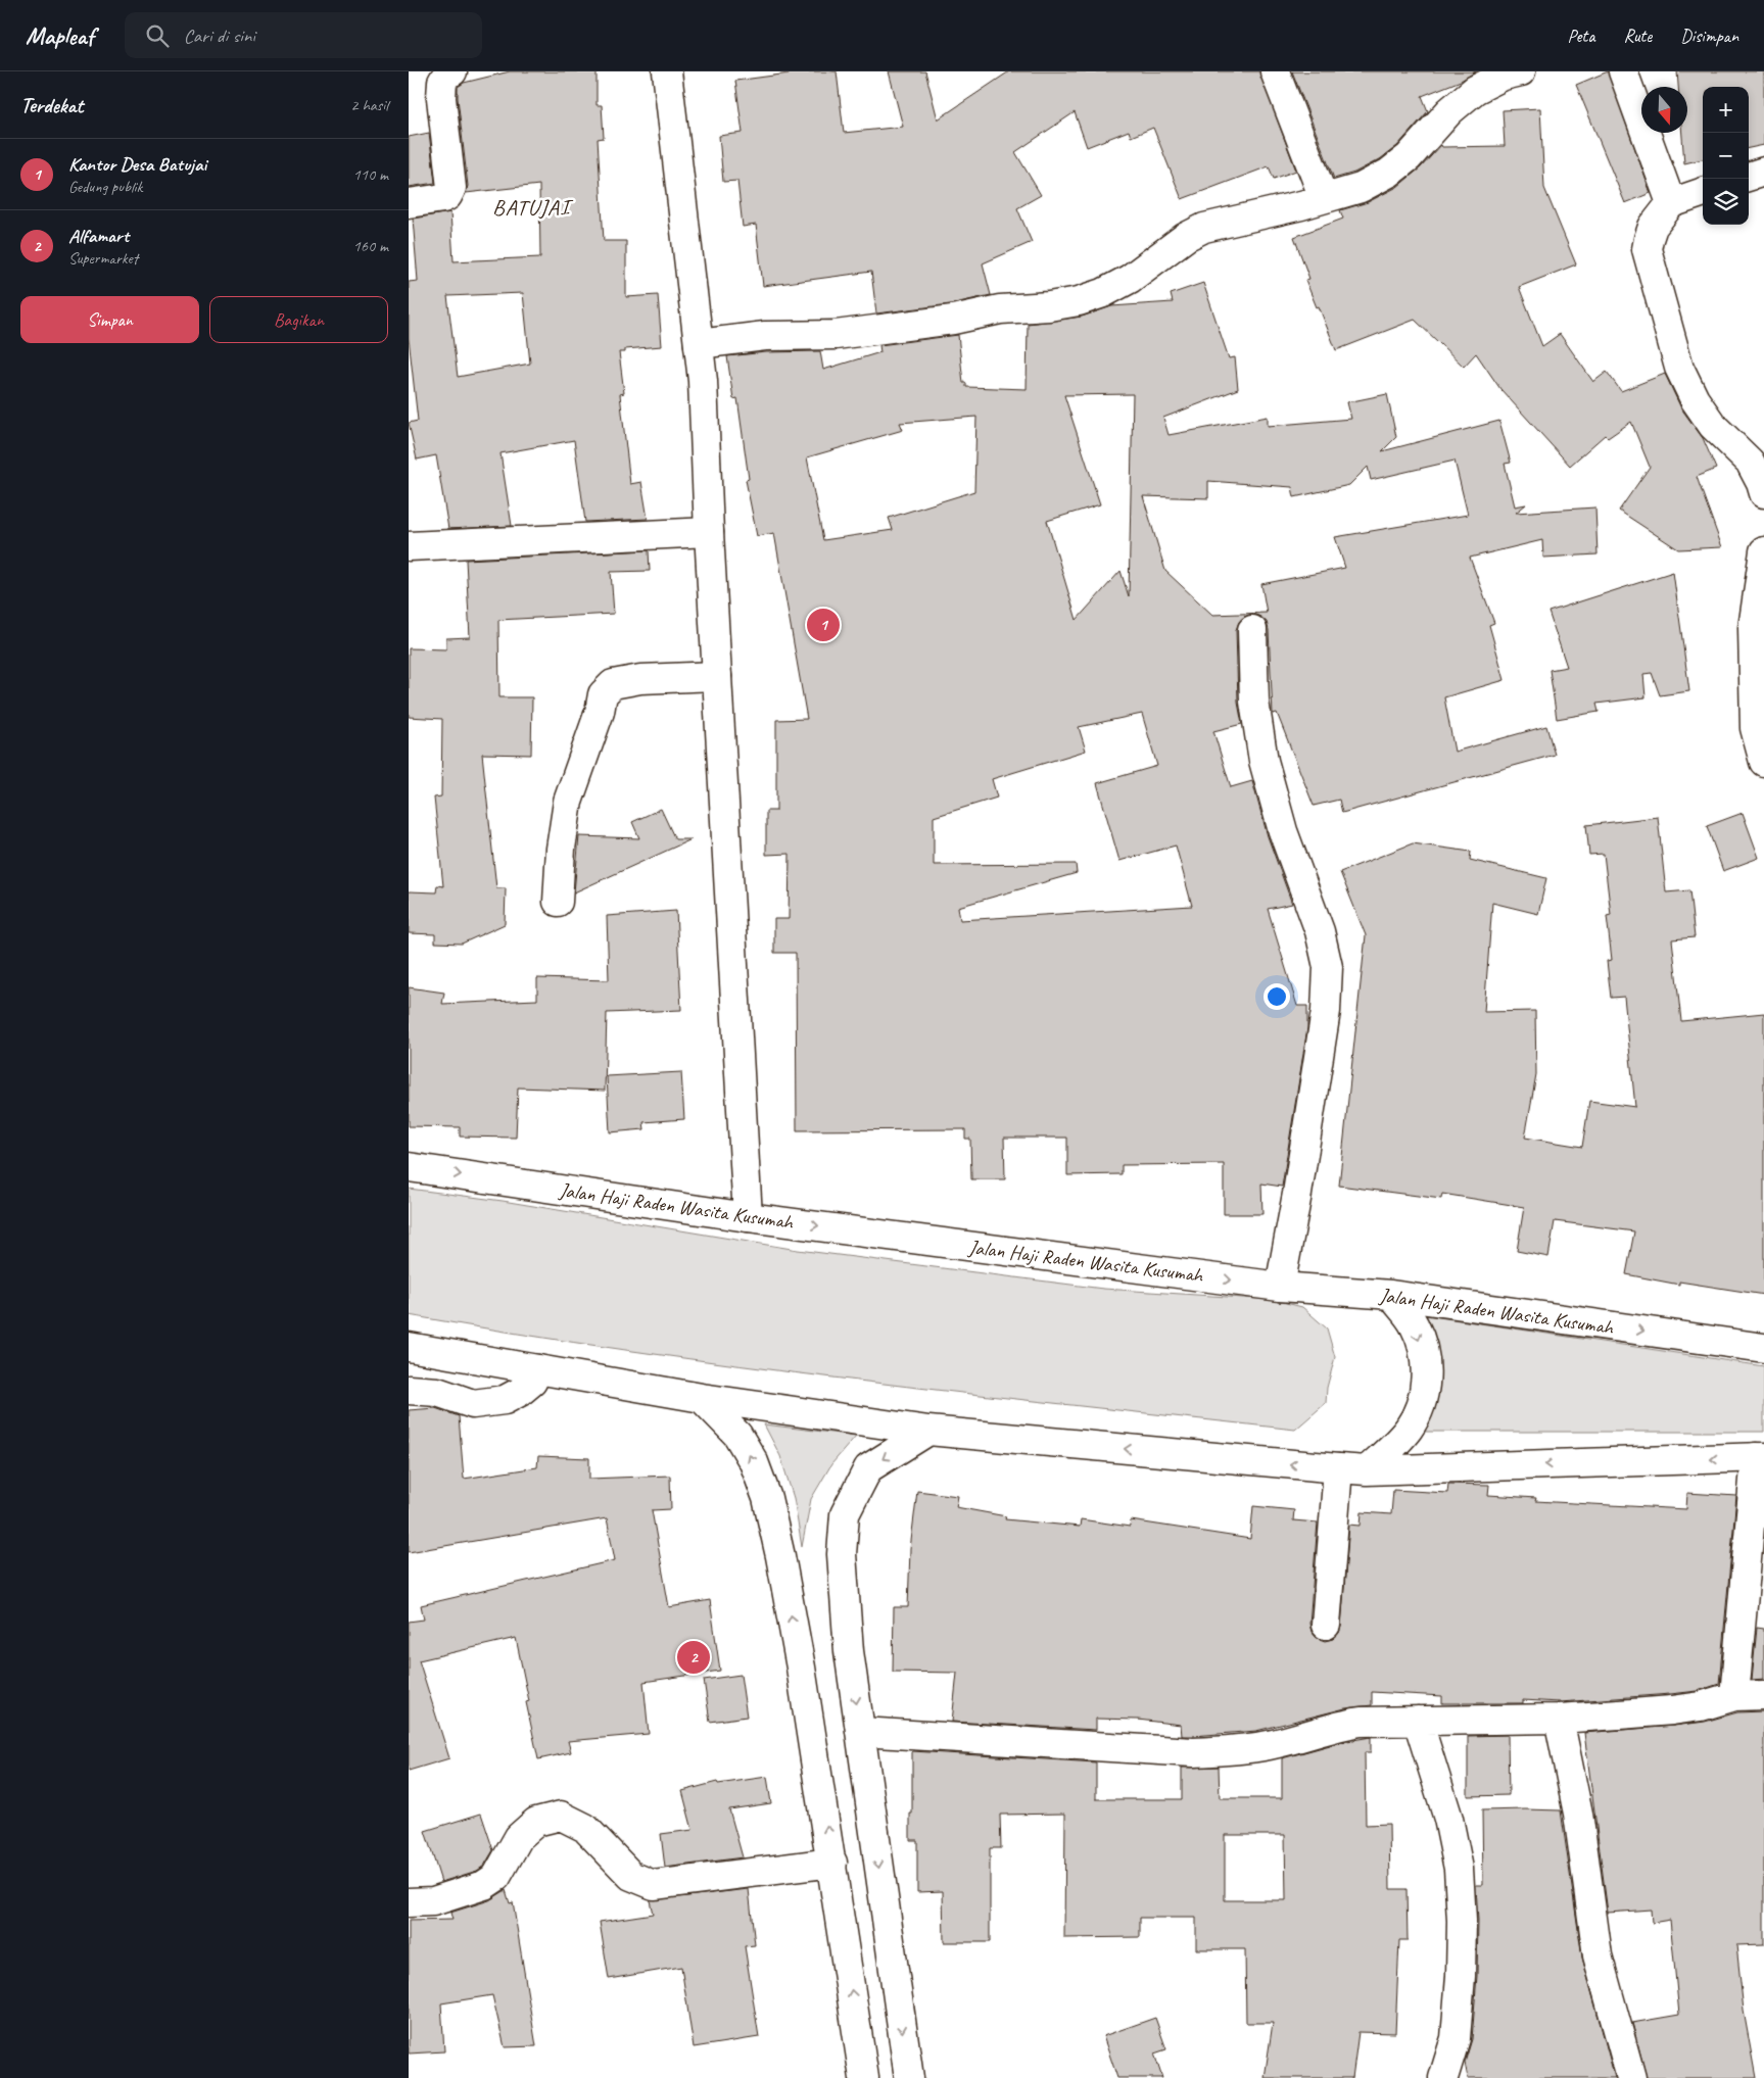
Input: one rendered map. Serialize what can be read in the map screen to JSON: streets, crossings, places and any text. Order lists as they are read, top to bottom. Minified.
{"streets":{"main road":["Jalan Haji Raden Wasita Kusumah"]},"districts":["BATUJAI"],"north":"bottom","page":{"header":"Mapleaf","search":"Cari di sini","nav":["Peta","Rute","Disimpan"],"heading":["Terdekat","2 hasil"],"map_buttons":["+","−"],"list":[{"mark":"1","name":"Kantor Desa Batujai","note":"Gedung publik","value":"110 m"},{"mark":"2","name":"Alfamart","note":"Supermarket","value":"160 m"}],"buttons":["Simpan","Bagikan"],"pins":["1","2"]}}
